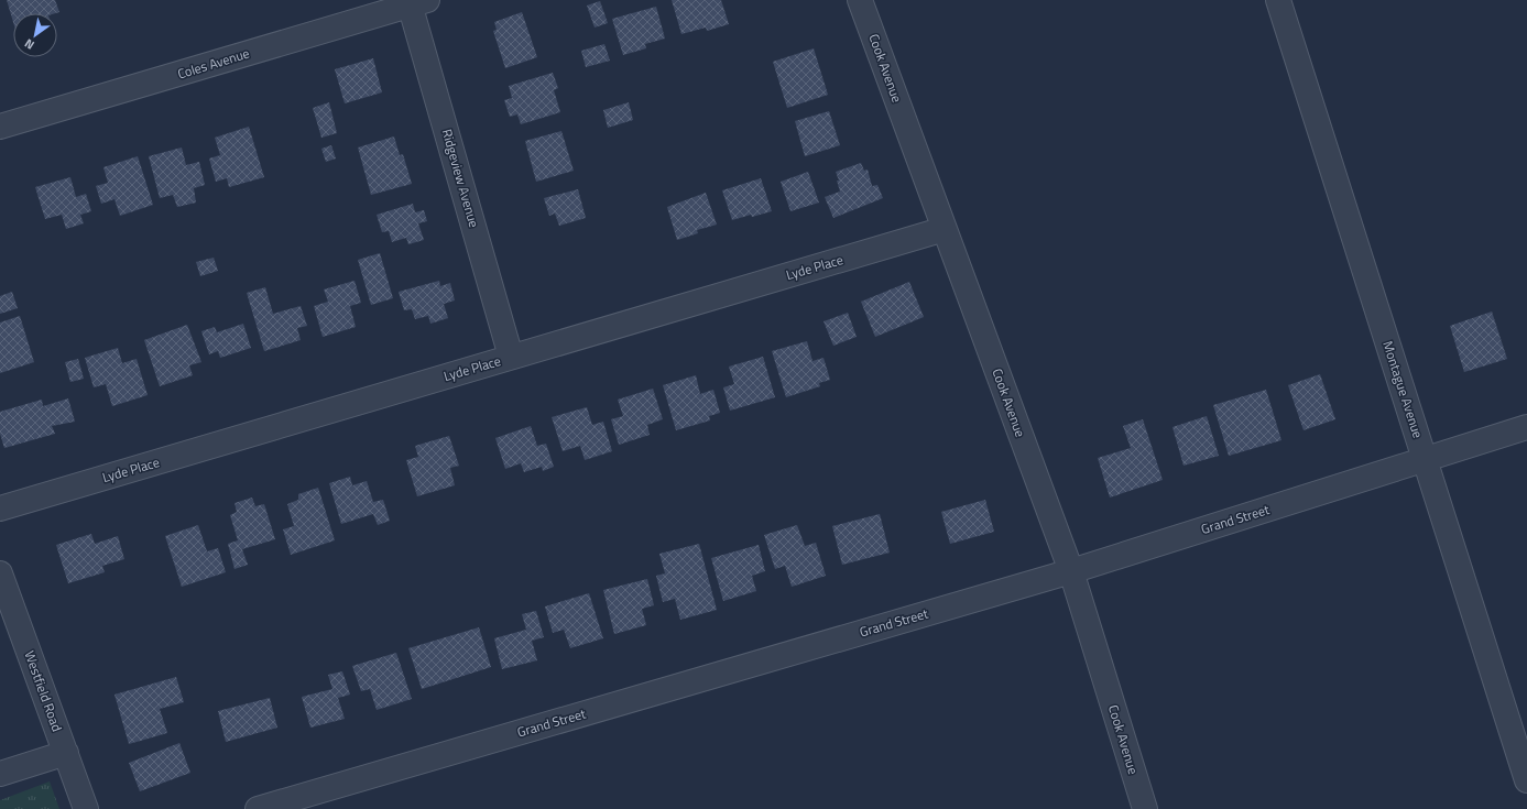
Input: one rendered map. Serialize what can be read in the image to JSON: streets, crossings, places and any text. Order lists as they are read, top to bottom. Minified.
{"streets":{"street":["Coles Avenue","Cook Avenue","Ridgeview Avenue","Lyde Place","Montague Avenue","Grand Street","Westfield Road"]},"crossings":[["Coles Avenue","Ridgeview Avenue"],["Cook Avenue","Lyde Place"],["Cook Avenue","Grand Street"],["Ridgeview Avenue","Lyde Place"],["Montague Avenue","Grand Street"]],"north":"bottom left"}
